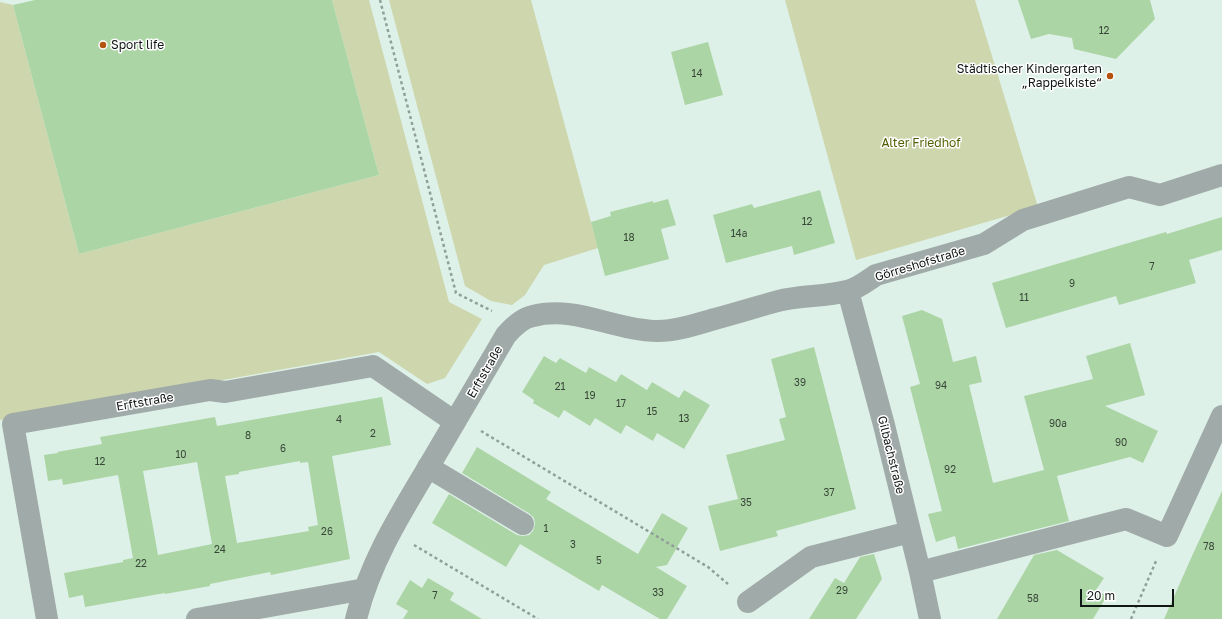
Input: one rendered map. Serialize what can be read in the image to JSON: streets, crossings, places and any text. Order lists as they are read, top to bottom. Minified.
{"streets":{"street":["Görreshofstraße","Erftstraße","Gilbachstraße"]},"crossings":[["Görreshofstraße","Erftstraße"],["Görreshofstraße","Gilbachstraße"]],"parks":["Alter Friedhof"],"places":["Sport life","Städtischer Kindergarten „Rappelkiste“"],"house_numbers":["12","14","12","14a","18","7","9","11","39","94","21","19","17","15","13","4","90a","2","8","90","6","10","12","92","37","35","1","26","3","78","24","5","22","29","33","7","58"],"scale_bar":"20 m"}
